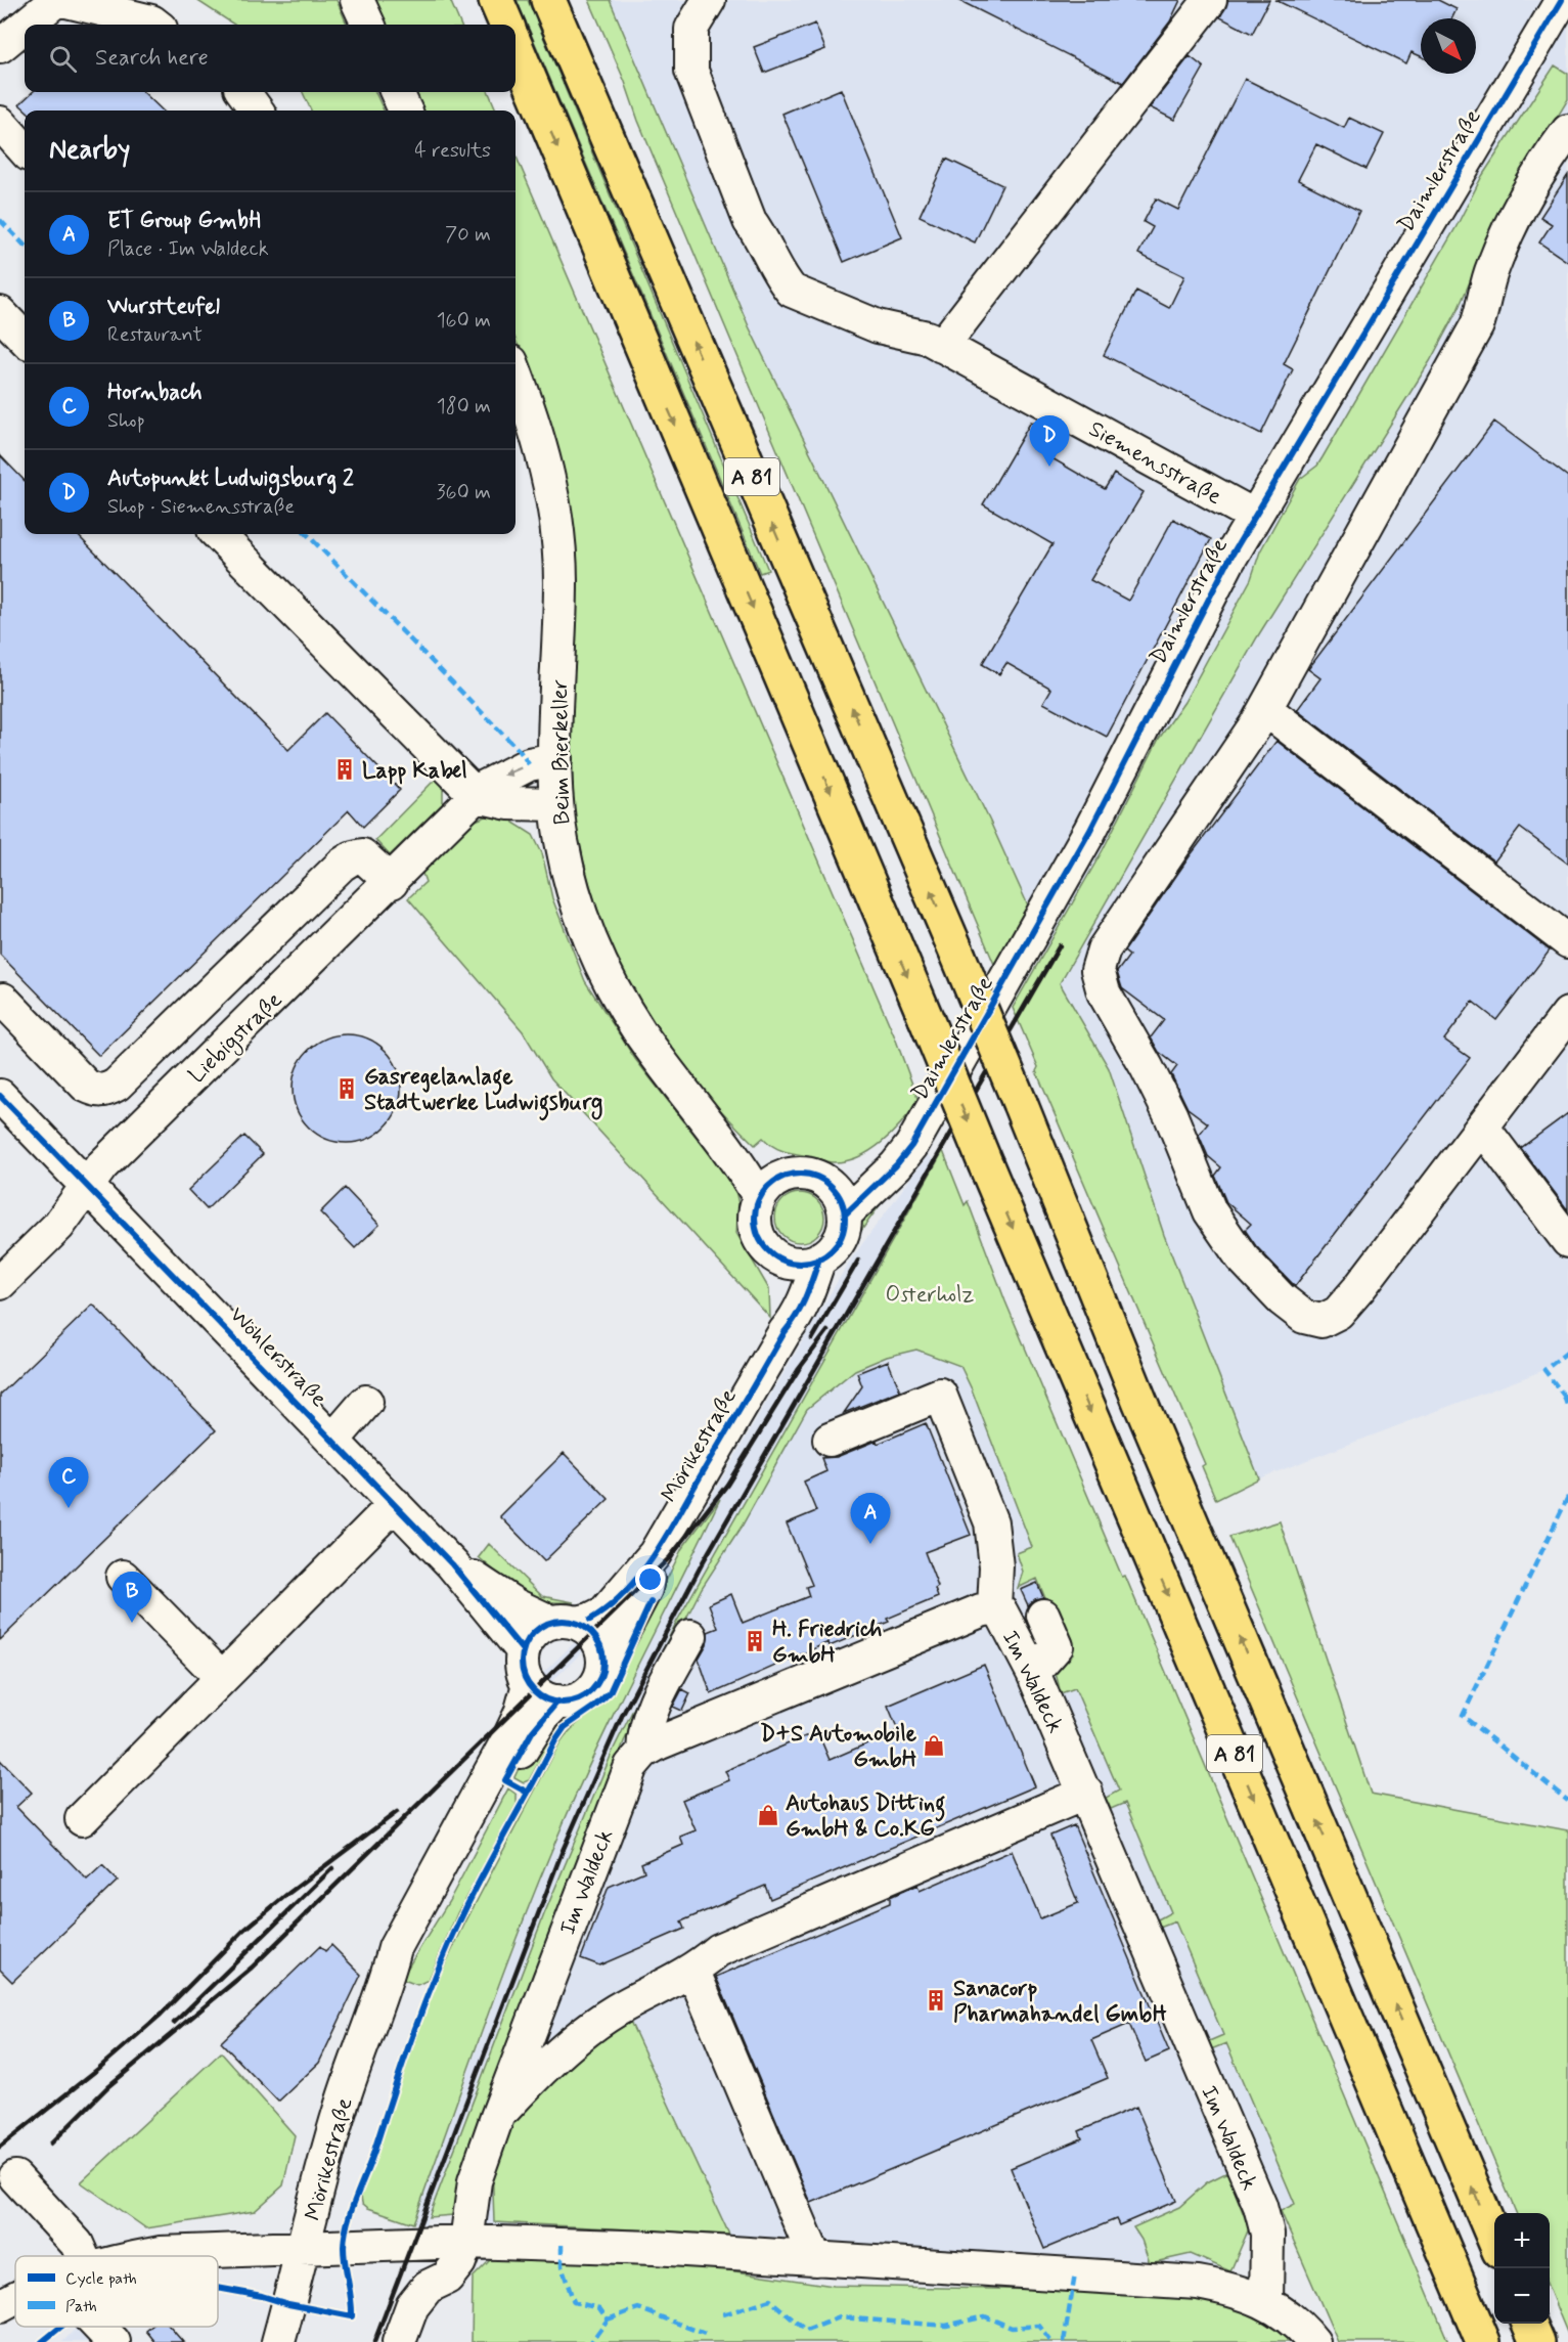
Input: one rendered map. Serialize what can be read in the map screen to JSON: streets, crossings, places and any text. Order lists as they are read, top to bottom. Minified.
{"streets":{"highway":["A 81"],"street":["Daimlerstraße","Siemensstraße","Beim Bierkeller","Liebigstraße","Wöhlerstraße","Mörikestraße","Im Waldeck"]},"crossings":[["Daimlerstraße","Siemensstraße"],["Daimlerstraße","Beim Bierkeller"],["Daimlerstraße","Mörikestraße"],["Beim Bierkeller","Liebigstraße"],["Beim Bierkeller","Mörikestraße"],["Liebigstraße","Wöhlerstraße"],["Wöhlerstraße","Mörikestraße"]],"parks":["Osterholz"],"places":{"building":["Lapp Kabel","Gasregelanlage Stadtwerke Ludwigsburg","H. Friedrich GmbH","Sanacorp Pharmahandel GmbH"],"shop":["D+S Automobile GmbH","Autohaus Ditting GmbH & Co.KG"]},"legend":["Cycle path","Path"],"north":"bottom right","page":{"search":"Search here","heading":["Nearby","4 results"],"list":[{"mark":"A","name":"ET Group GmbH","note":"Place · Im Waldeck","value":"70 m"},{"mark":"B","name":"Wurstteufel","note":"Restaurant","value":"160 m"},{"mark":"C","name":"Hornbach","note":"Shop","value":"180 m"},{"mark":"D","name":"Autopunkt Ludwigsburg 2","note":"Shop · Siemensstraße","value":"360 m"}],"pins":["D","C","A","B"],"map_buttons":["+","−"]}}
